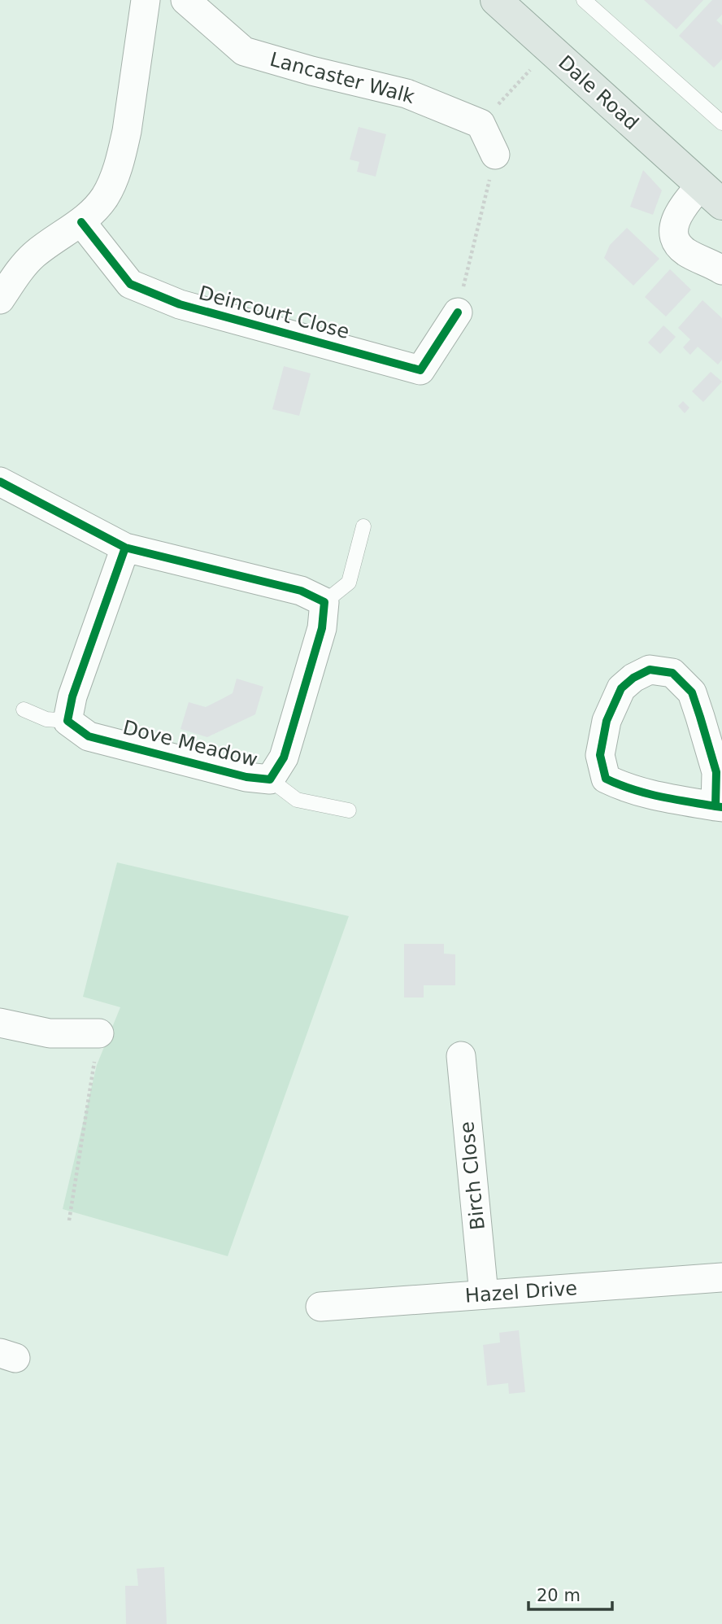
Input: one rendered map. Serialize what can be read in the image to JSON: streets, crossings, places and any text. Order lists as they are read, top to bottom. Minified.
{"streets":{"main road":["Dale Road"],"street":["Lancaster Walk","Deincourt Close","Dove Meadow","Birch Close","Hazel Drive"]},"crossings":[["Birch Close","Hazel Drive"]],"scale_bar":"20 m"}
